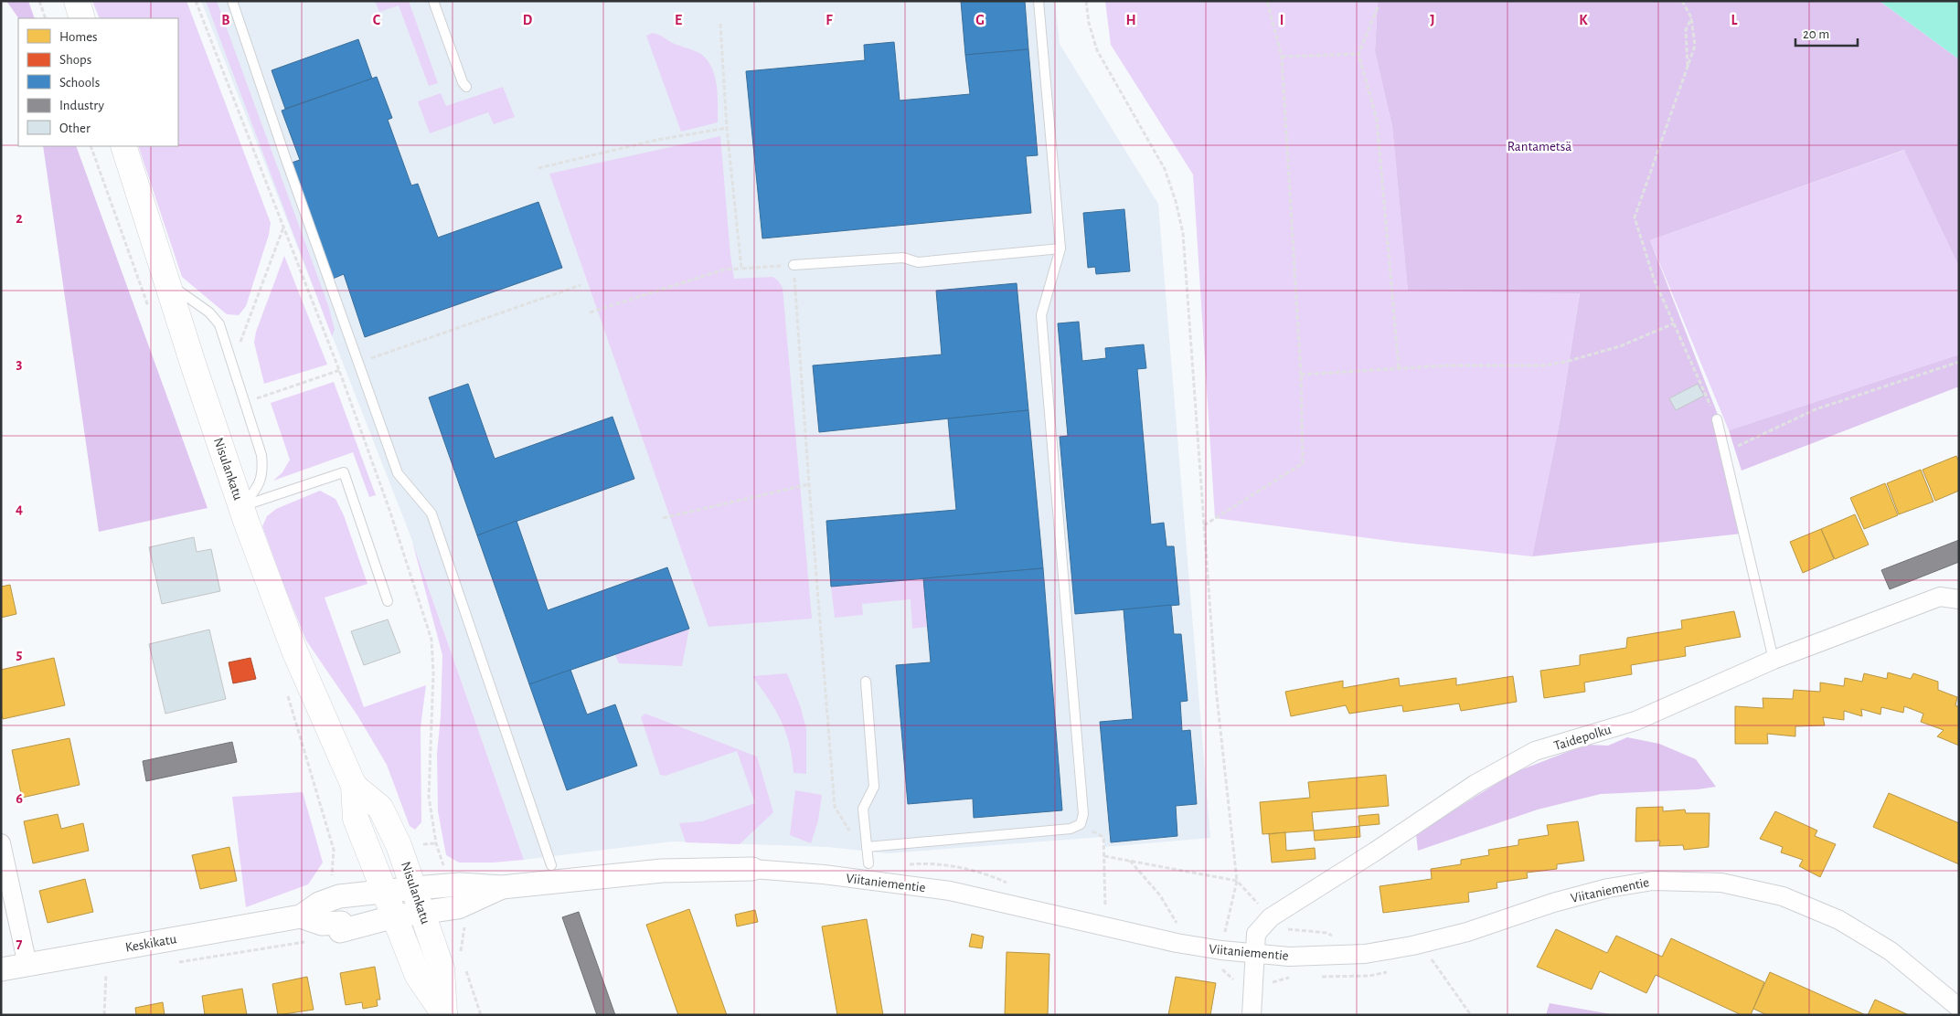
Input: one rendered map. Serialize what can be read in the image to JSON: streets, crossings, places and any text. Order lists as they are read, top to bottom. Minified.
{"streets":{"main road":["Nisulankatu"],"street":["Taidepolku","Viitaniementie","Keskikatu"]},"crossings":[["Nisulankatu","Viitaniementie"],["Nisulankatu","Keskikatu"],["Taidepolku","Viitaniementie"],["Viitaniementie","Keskikatu"]],"parks":["Rantametsä"],"legend":["Homes","Shops","Schools","Industry","Other"],"scale_bar":"20 m","grid":{"columns":["B","C","D","E","F","G","H","I","J","K","L"],"rows":["2","3","4","5","6","7"]}}
